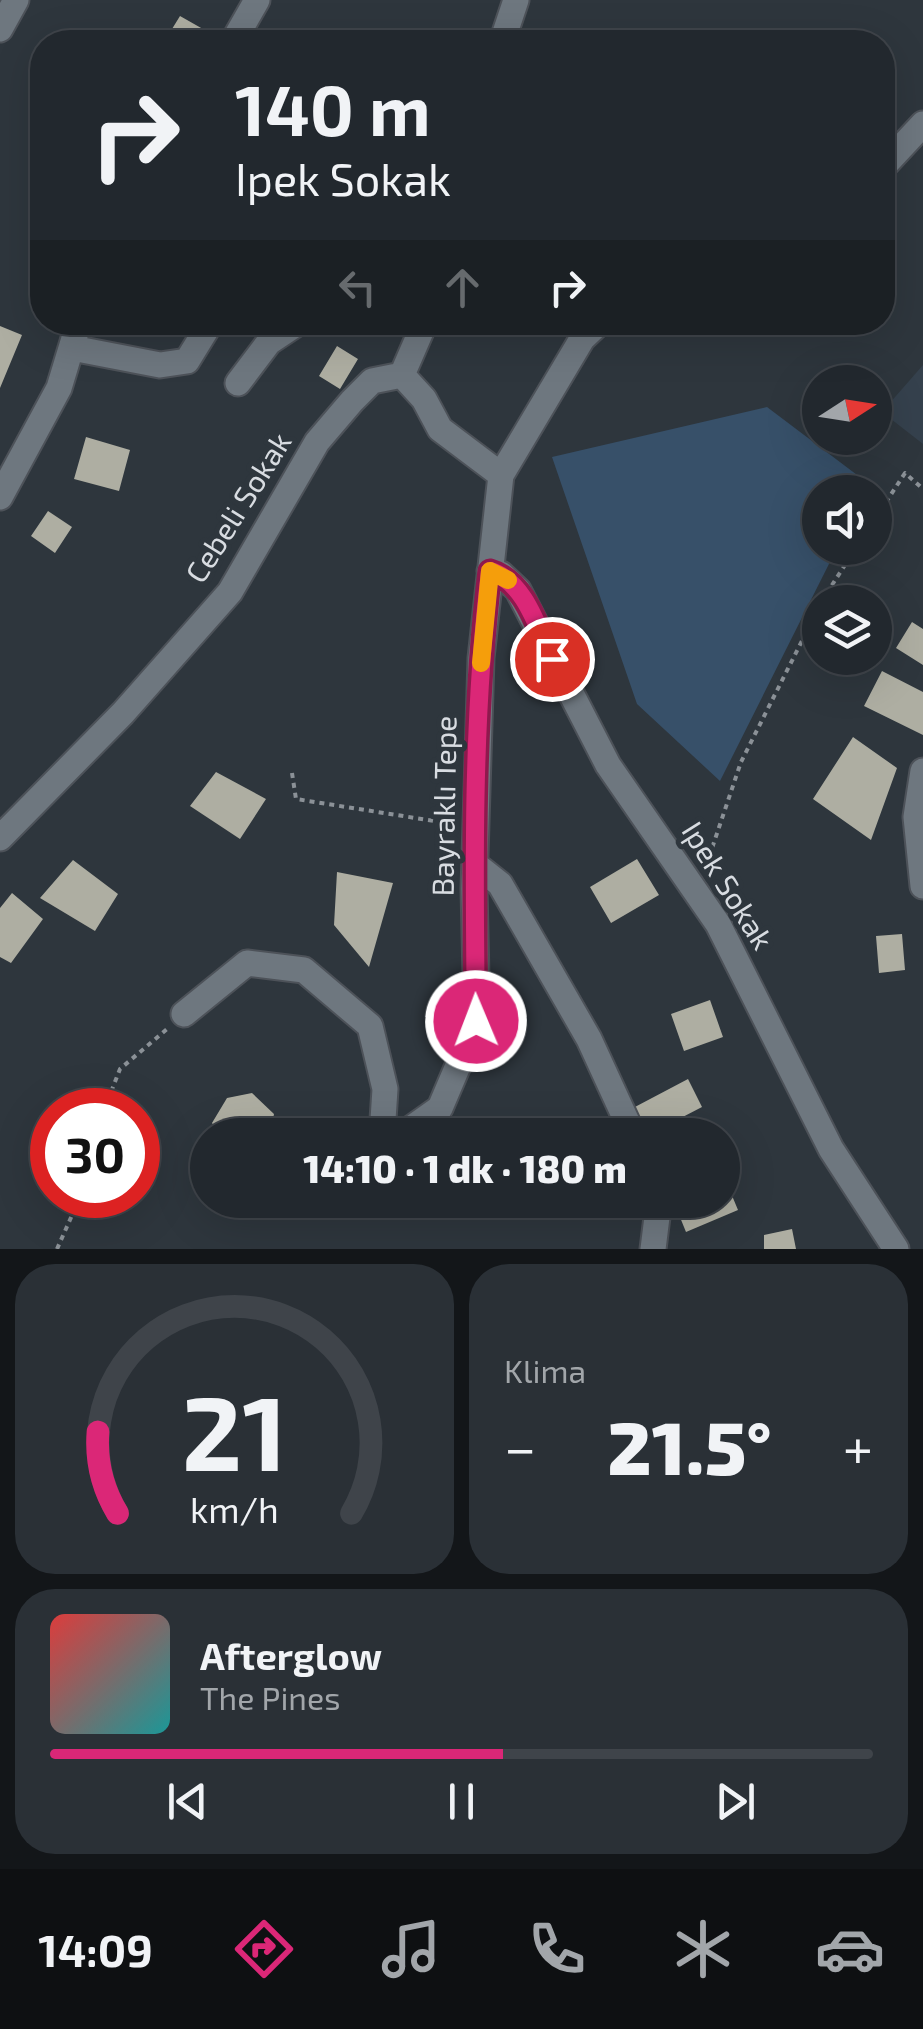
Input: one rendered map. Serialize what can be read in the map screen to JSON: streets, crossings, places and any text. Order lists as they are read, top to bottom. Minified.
{"streets":{"street":["Cebeli Sokak","Bayraklı Tepe","Ipek Sokak"]},"crossings":[["Bayraklı Tepe","Ipek Sokak"]],"north":"right","page":{"turn":["140 m","Ipek Sokak"],"limit":"30","trip":"14:10 · 1 dk · 180 m","tile":"Klima","heat":["−","21.5°","+"],"song":["Afterglow","The Pines"],"tabs":"14:09","gauge":["21","km/h"]}}
